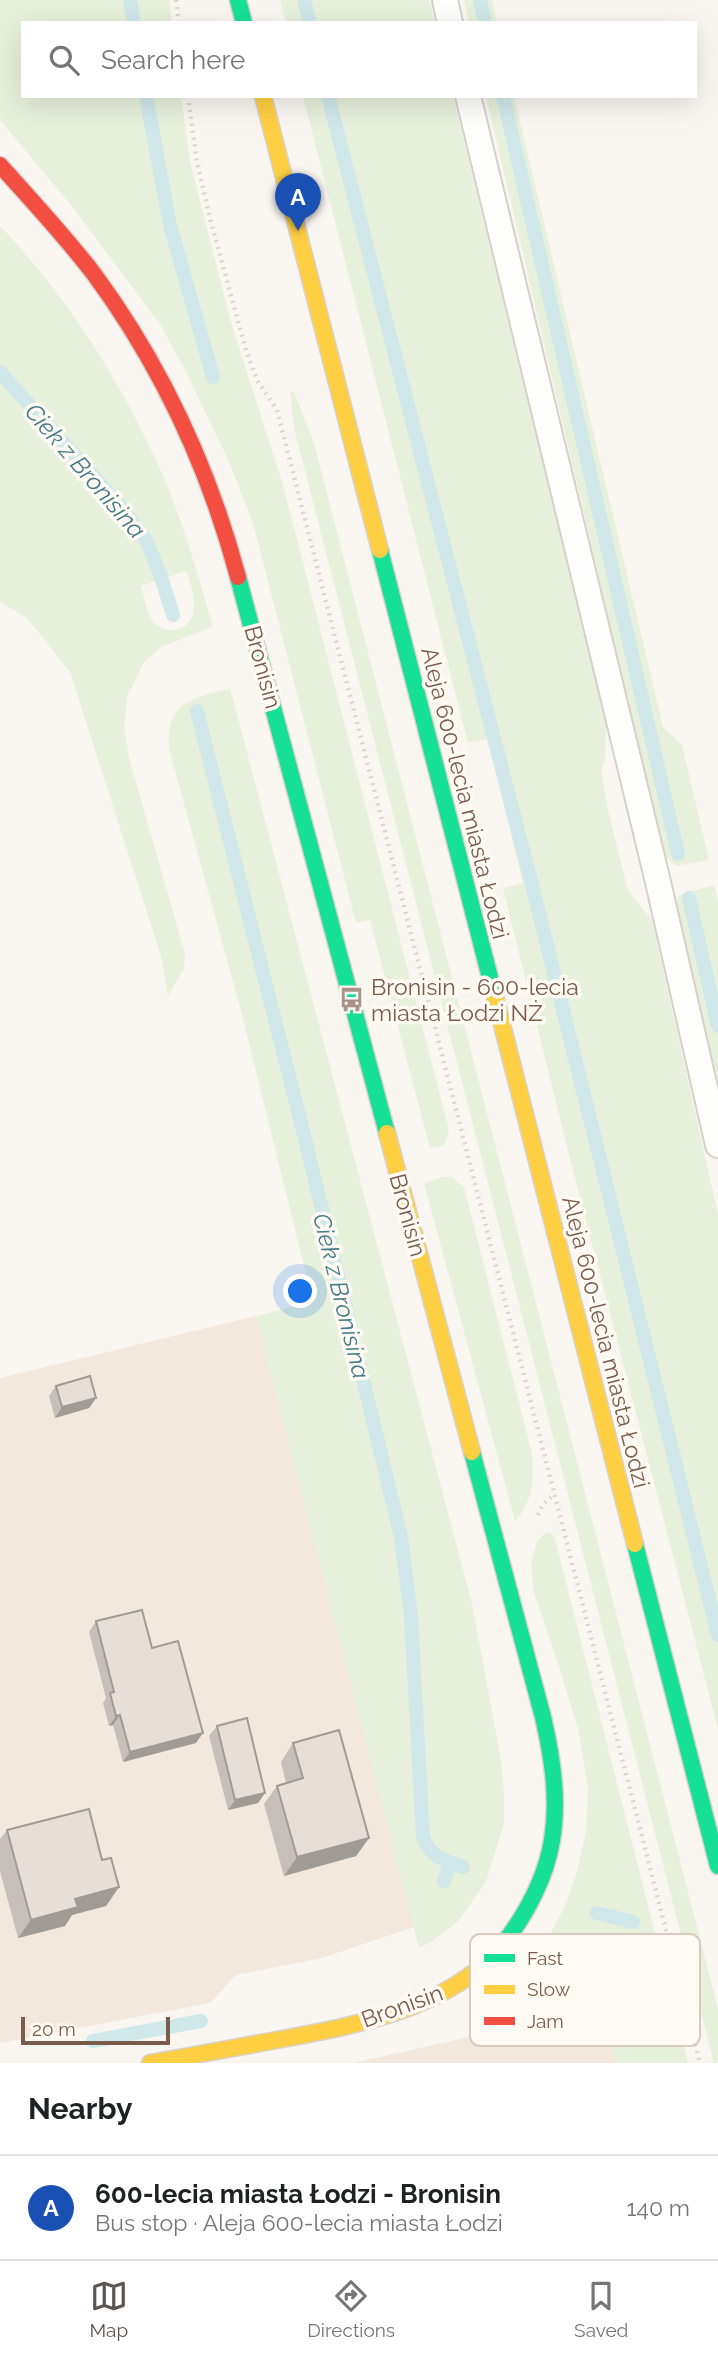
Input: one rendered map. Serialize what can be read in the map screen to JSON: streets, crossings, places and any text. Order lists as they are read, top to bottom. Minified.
{"streets":{"street":["Bronisin","Aleja 600-lecia miasta Łodzi"]},"water":["Ciek z Bronisina"],"places":{"bus stop":["Bronisin - 600-lecia miasta Łodzi NŻ"]},"legend":["Fast","Slow","Jam"],"scale_bar":"20 m","page":{"search":"Search here","pins":"A","scale":"20 m","heading":"Nearby","list":[{"mark":"A","name":"600-lecia miasta Łodzi - Bronisin","note":"Bus stop · Aleja 600-lecia miasta Łodzi","value":"140 m"}],"nav":["Map","Directions","Saved"]}}
